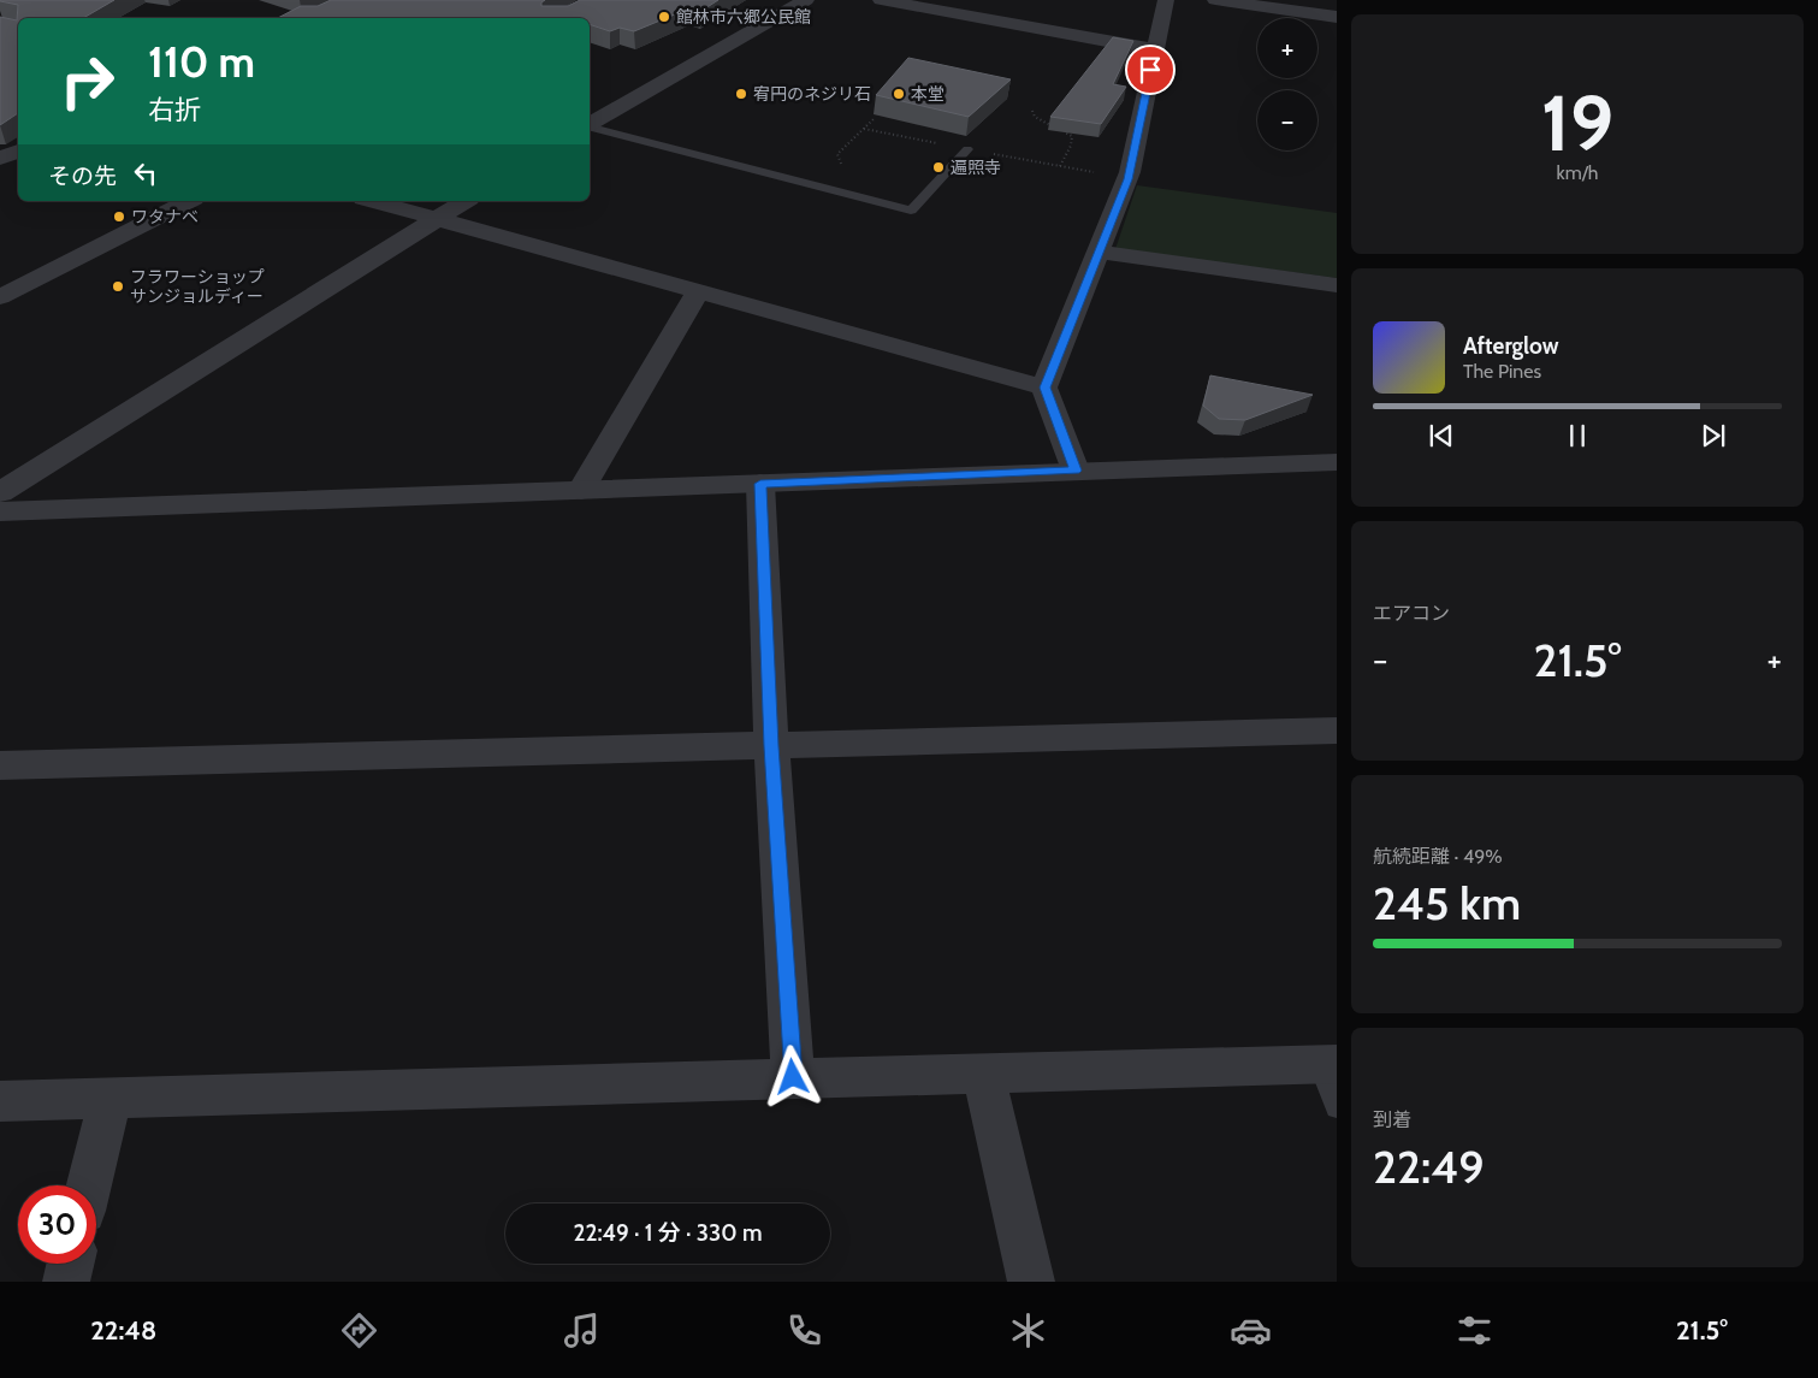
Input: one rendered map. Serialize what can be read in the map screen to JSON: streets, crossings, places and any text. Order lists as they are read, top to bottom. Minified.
{"places":["館林市六郷公民館","宥円のネジリ石","本堂","遍照寺","ワタナベ","フラワーショップ サンジョルディー"],"page":{"tile":[["19","km/h"],"エアコン",["航続距離 · 49%","245 km"],["到着","22:49"]],"map_buttons":["+","−"],"turn":["110 m","右折"],"then":"その先","song":["Afterglow","The Pines"],"heat":["−","21.5°","+"],"limit":"30","trip":"22:49 · 1 分 · 330 m","tabs":["22:48","21.5°"]}}
